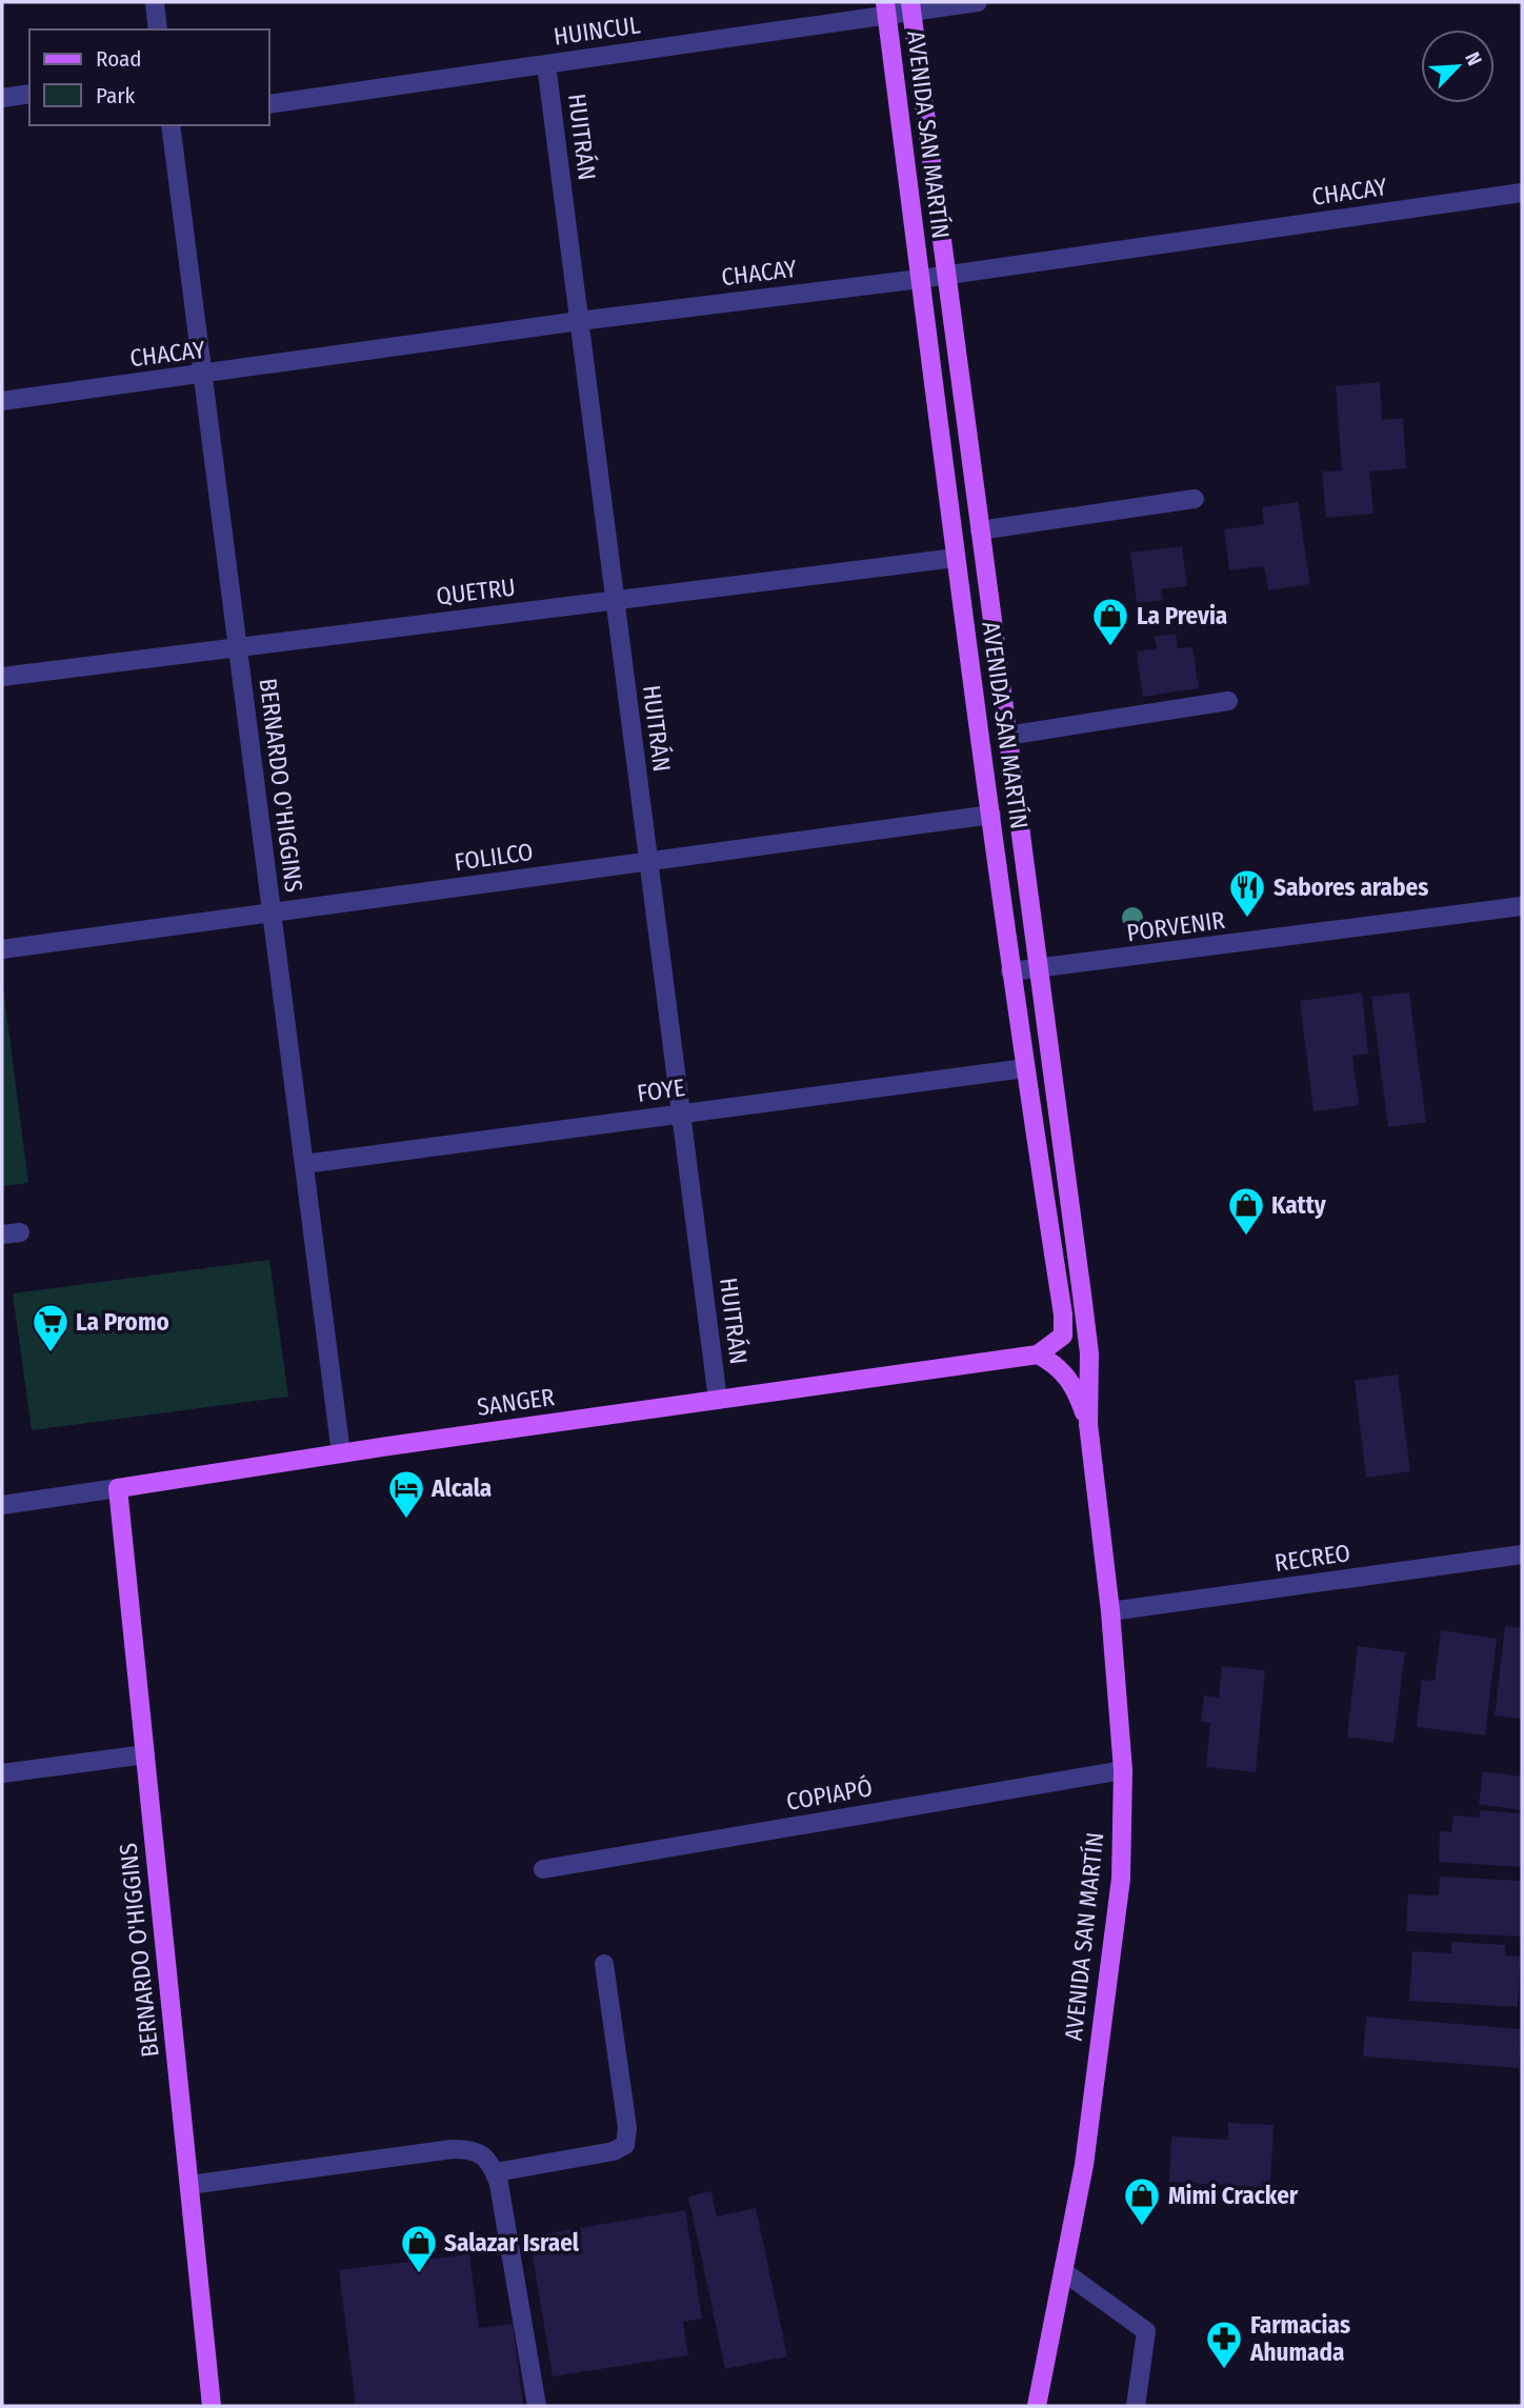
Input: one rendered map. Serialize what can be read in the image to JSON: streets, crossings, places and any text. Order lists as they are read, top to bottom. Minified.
{"streets":{"main road":["AVENIDA SAN MARTÍN","BERNARDO O'HIGGINS","SANGER"],"street":["HUINCUL","HUITRÁN","CHACAY","QUETRU","FOLILCO","PORVENIR","FOYE","RECREO","COPIAPÓ"]},"crossings":[["HUINCUL","AVENIDA SAN MARTÍN"],["HUINCUL","HUITRÁN"],["AVENIDA SAN MARTÍN","CHACAY"],["AVENIDA SAN MARTÍN","QUETRU"],["AVENIDA SAN MARTÍN","FOLILCO"],["AVENIDA SAN MARTÍN","PORVENIR"],["AVENIDA SAN MARTÍN","FOYE"],["AVENIDA SAN MARTÍN","SANGER"],["AVENIDA SAN MARTÍN","RECREO"],["AVENIDA SAN MARTÍN","COPIAPÓ"],["HUITRÁN","CHACAY"],["HUITRÁN","QUETRU"],["HUITRÁN","FOLILCO"],["HUITRÁN","FOYE"],["HUITRÁN","SANGER"],["CHACAY","BERNARDO O'HIGGINS"],["QUETRU","BERNARDO O'HIGGINS"],["BERNARDO O'HIGGINS","FOLILCO"],["BERNARDO O'HIGGINS","FOYE"],["BERNARDO O'HIGGINS","SANGER"]],"places":{"shop":["La Previa","Katty","Mimi Cracker","Salazar Israel"],"restaurant":["Sabores arabes"],"supermarket":["La Promo"],"hotel":["Alcala"],"pharmacy":["Farmacias Ahumada"]},"legend":["Road","Park"],"north":"top right"}
